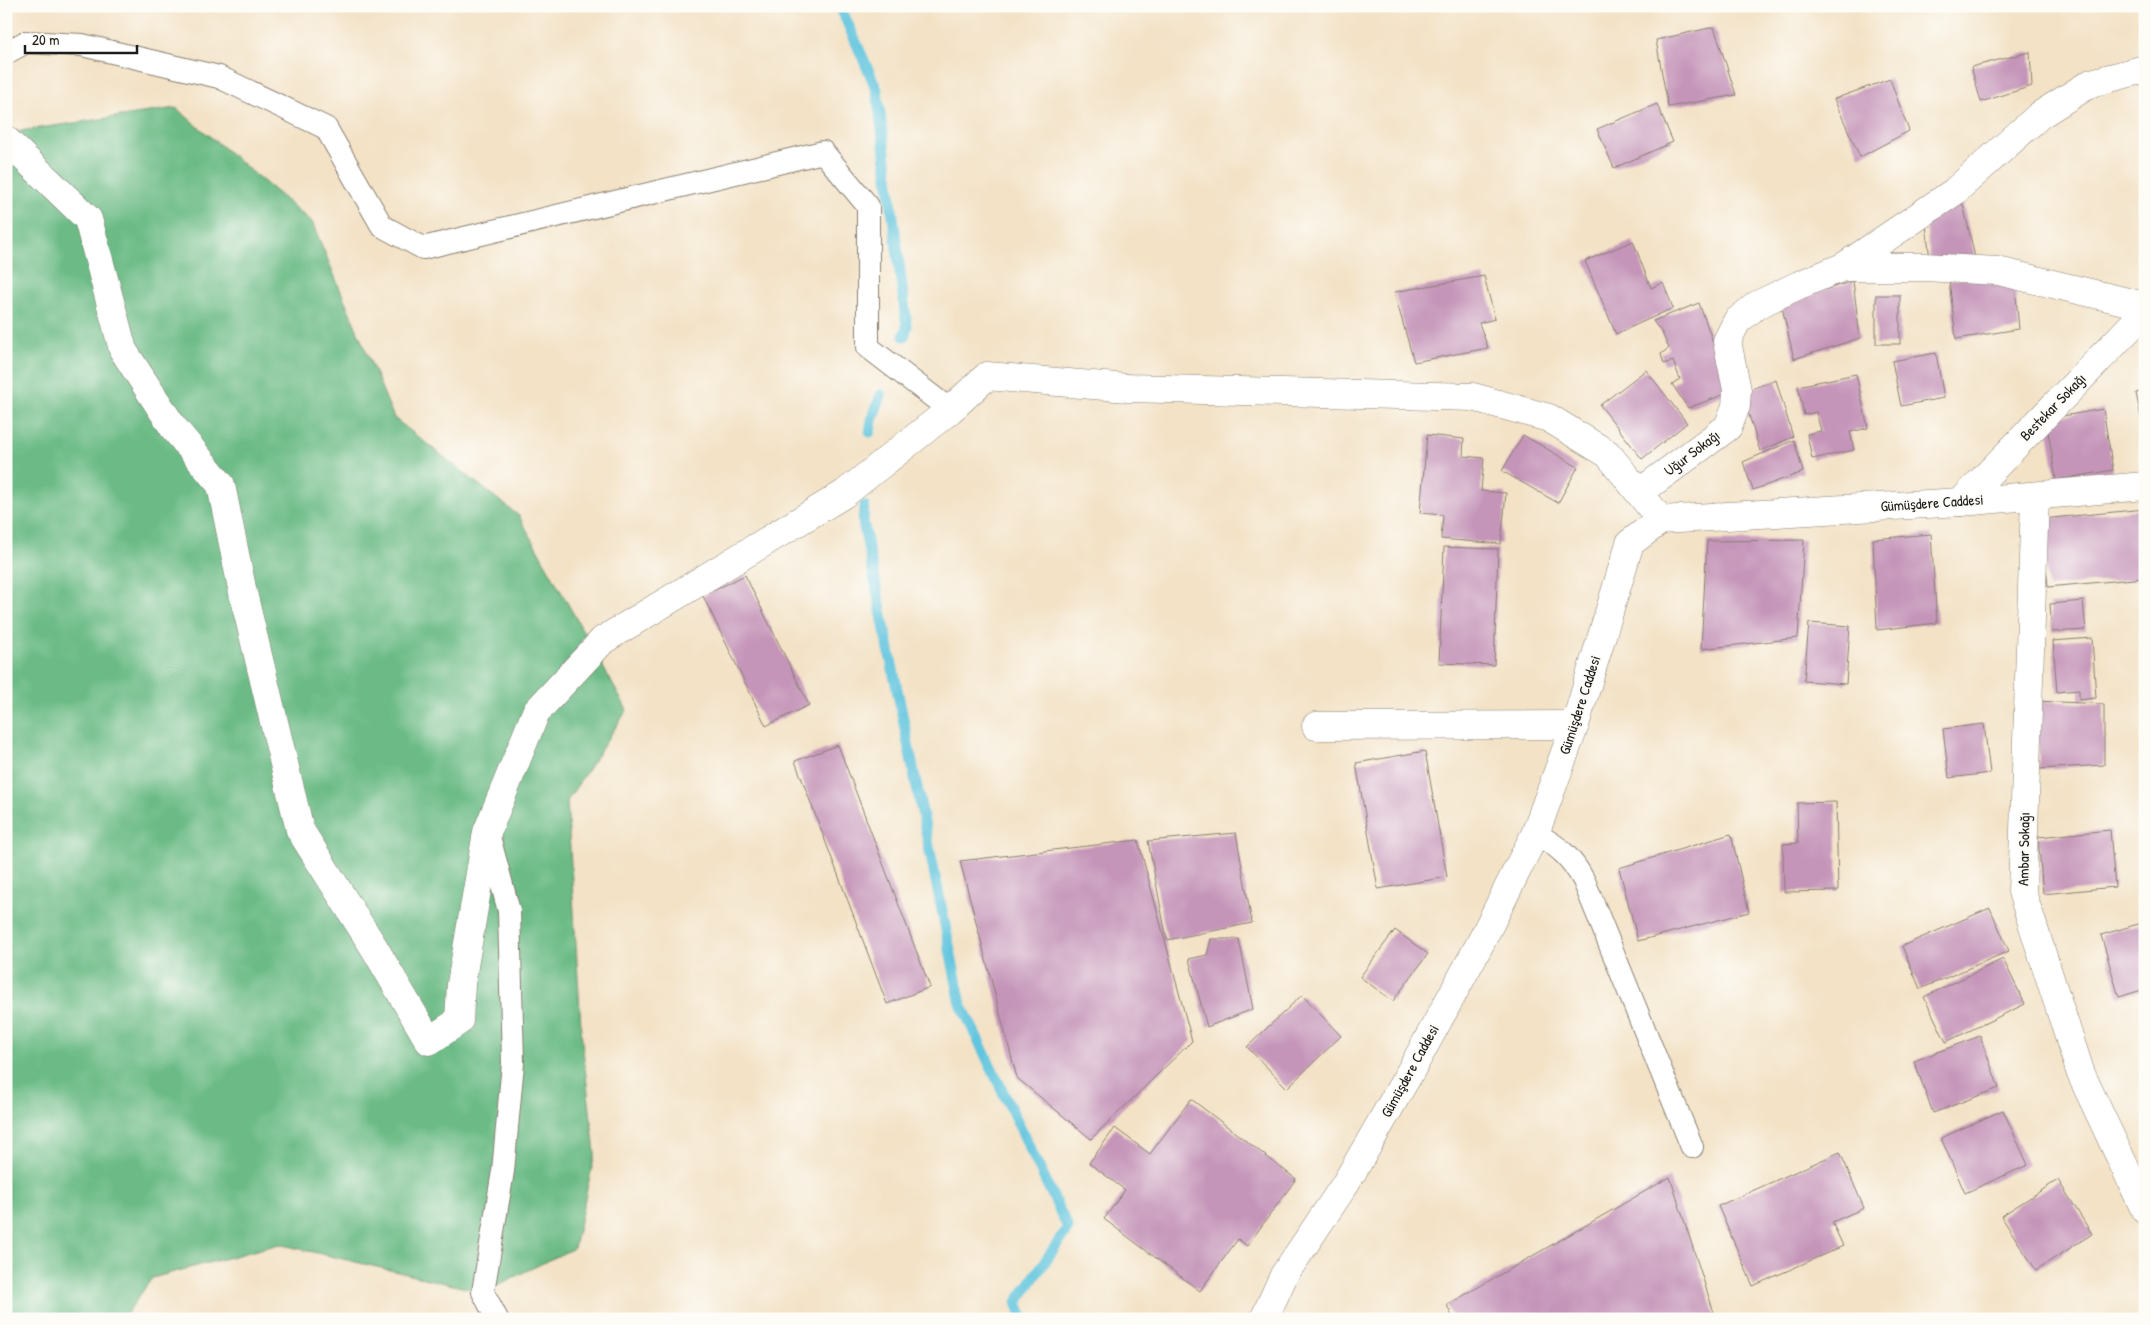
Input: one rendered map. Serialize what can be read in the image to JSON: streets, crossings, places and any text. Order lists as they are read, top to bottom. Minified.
{"streets":{"street":["Bestekar Sokağı","Uğur Sokağı","Gümüşdere Caddesi","Ambar Sokağı"]},"crossings":[["Bestekar Sokağı","Gümüşdere Caddesi"],["Gümüşdere Caddesi","Ambar Sokağı"]],"scale_bar":"20 m"}
